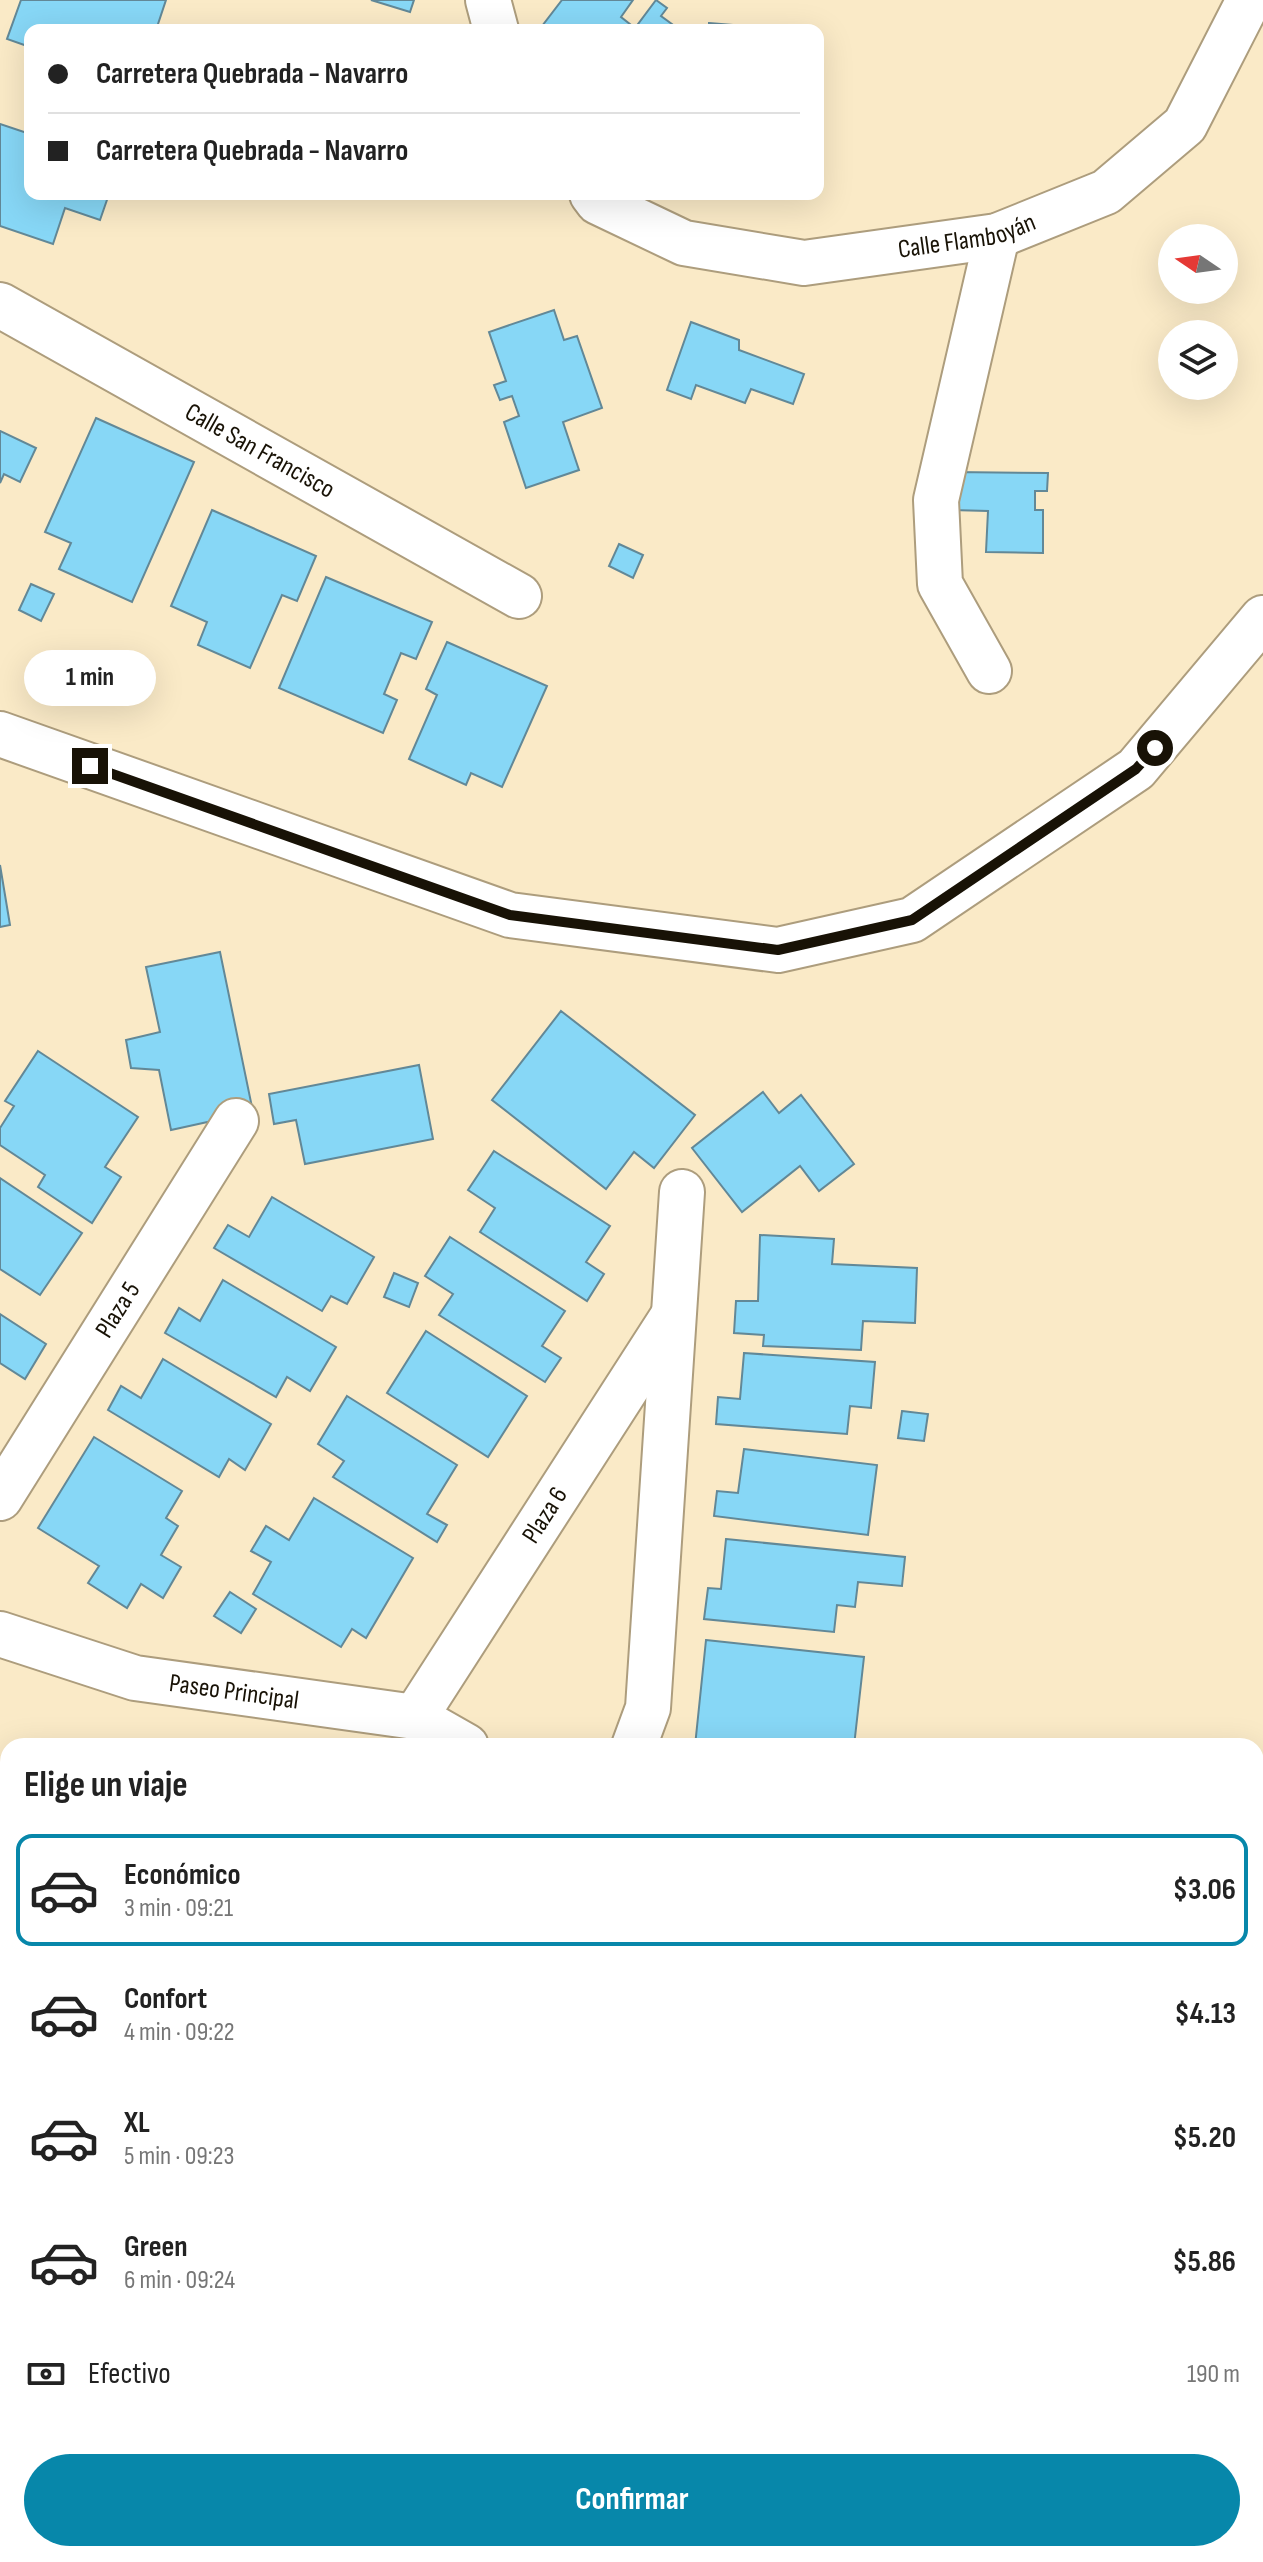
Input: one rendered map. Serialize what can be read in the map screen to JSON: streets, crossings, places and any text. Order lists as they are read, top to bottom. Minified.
{"streets":{"street":["Calle Flamboyán","Calle San Francisco","Plaza 5","Plaza 6","Paseo Principal"]},"crossings":[["Plaza 6","Paseo Principal"]],"north":"left","page":{"banner":["Carretera Quebrada - Navarro","Carretera Quebrada - Navarro"],"bubble":"1 min","heading":"Elige un viaje","list":[{"name":"Económico","note":"3 min · 09:21","value":"$3.06"},{"name":"Confort","note":"4 min · 09:22","value":"$4.13"},{"name":"XL","note":"5 min · 09:23","value":"$5.20"},{"name":"Green","note":"6 min · 09:24","value":"$5.86"}],"pay":["Efectivo","190 m"],"buttons":"Confirmar"}}
